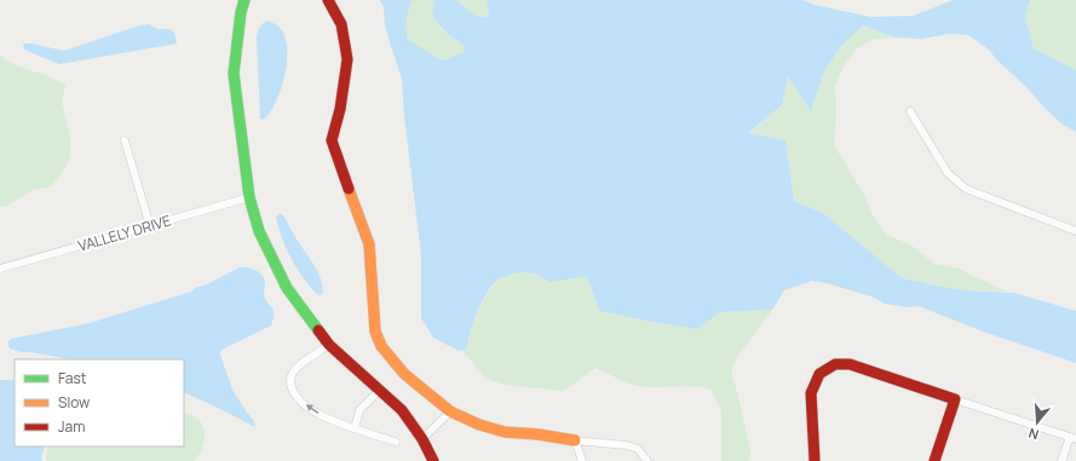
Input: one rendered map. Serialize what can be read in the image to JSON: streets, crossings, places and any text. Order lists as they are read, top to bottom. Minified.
{"streets":{"street":["VALLELY DRIVE"]},"legend":["Fast","Slow","Jam"],"north":"bottom"}
